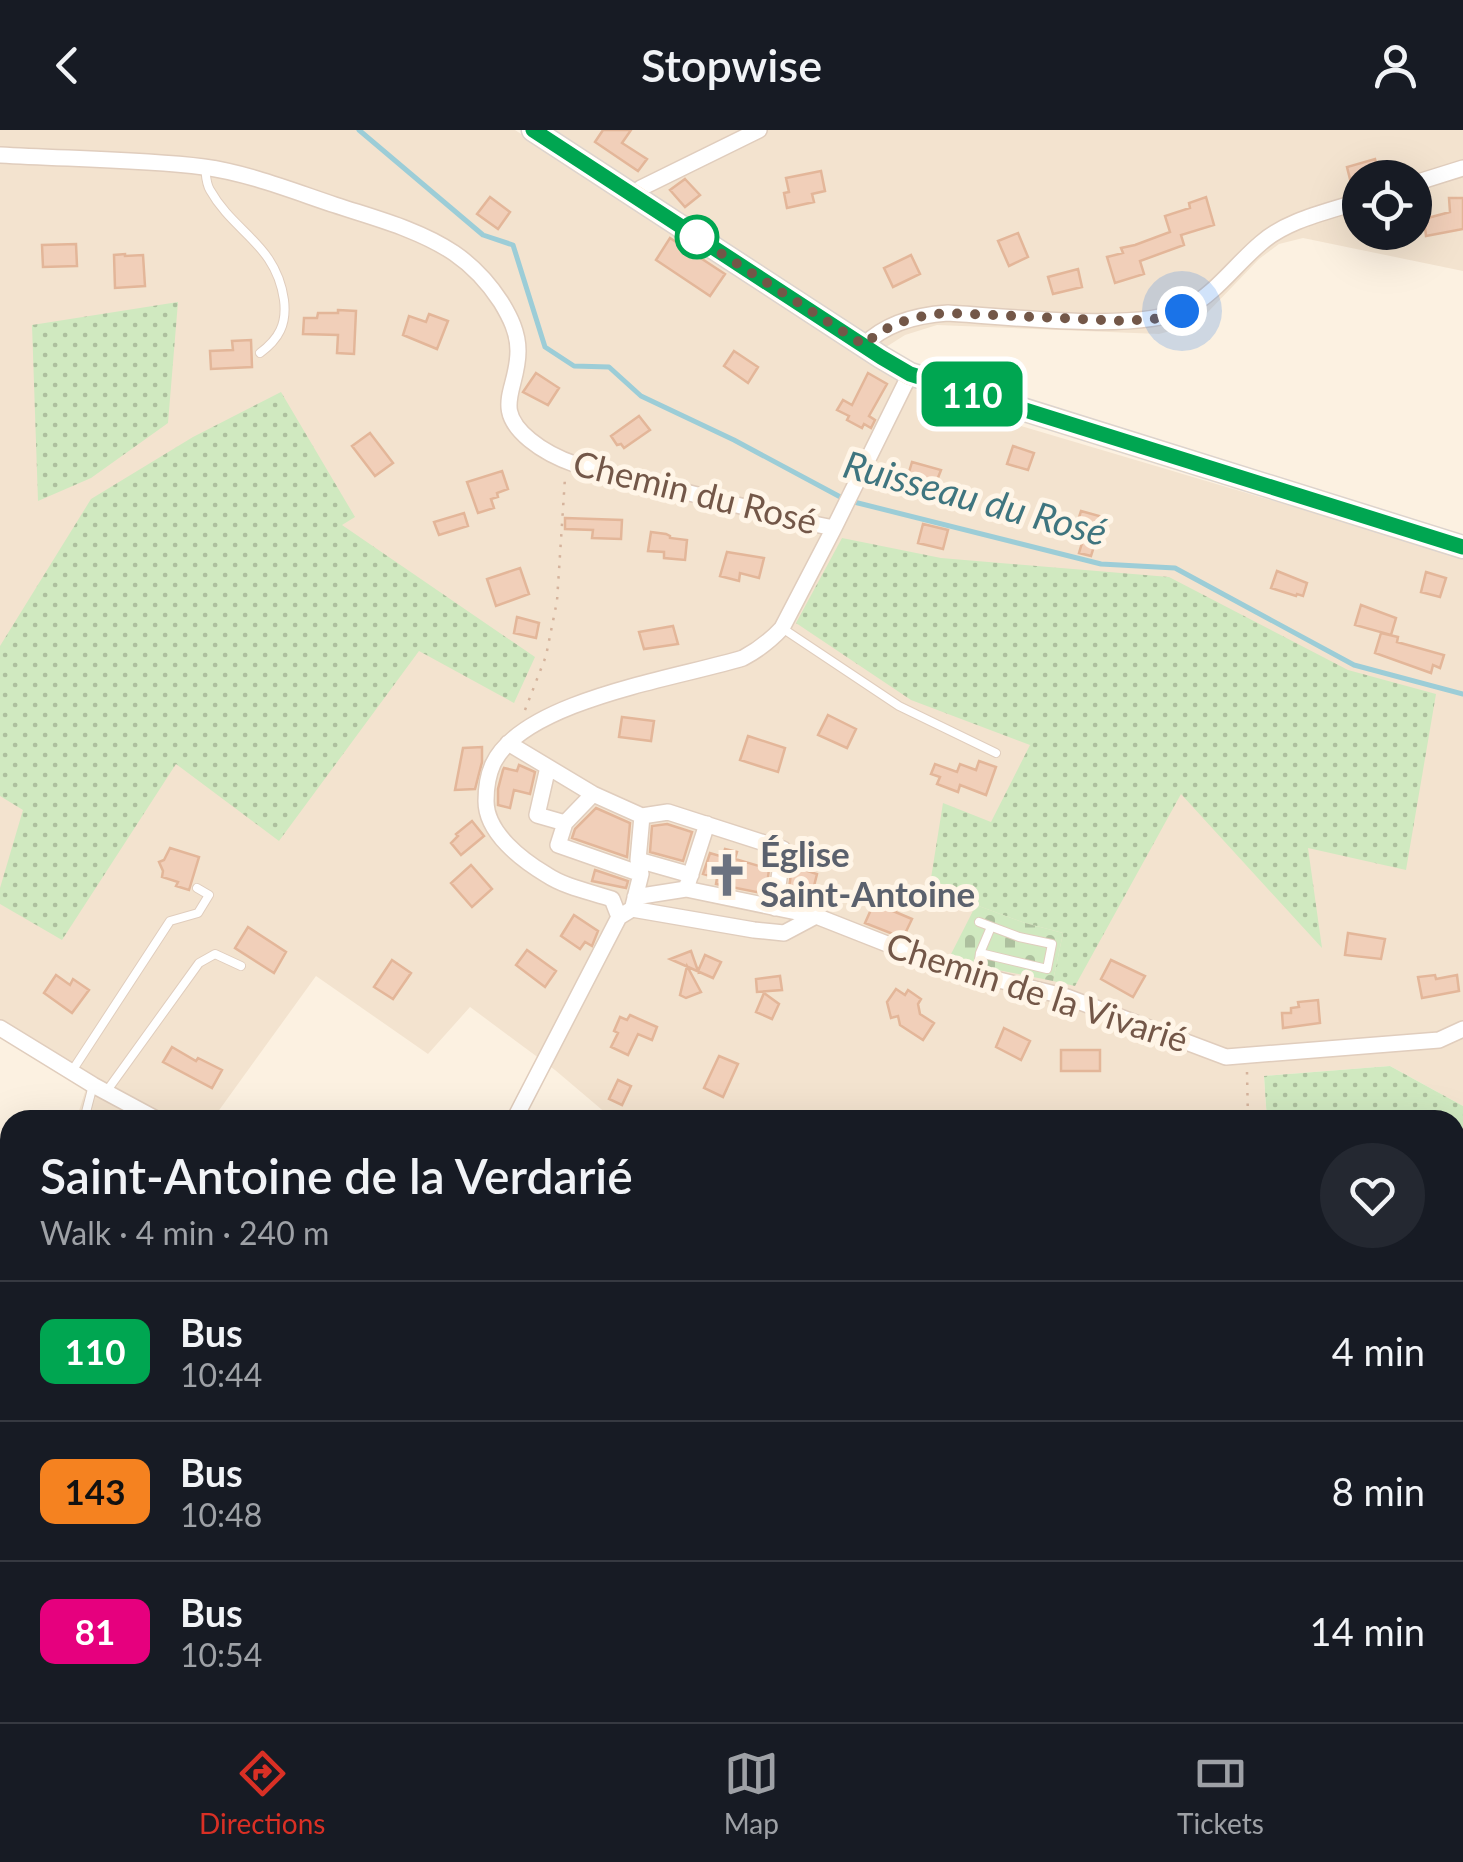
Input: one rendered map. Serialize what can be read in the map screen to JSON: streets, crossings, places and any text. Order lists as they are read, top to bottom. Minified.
{"streets":{"street":["Chemin du Rosé","Chemin de la Vivarié"]},"water":["Ruisseau du Rosé"],"places":{"church":["Église Saint-Antoine"]},"lines":["bus line 110"],"page":{"header":"Stopwise","on_map":"110","heading":["Saint-Antoine de la Verdarié","Walk · 4 min · 240 m"],"list":[{"mark":"110","name":"Bus","note":"10:44","value":"4 min"},{"mark":"143","name":"Bus","note":"10:48","value":"8 min"},{"mark":"81","name":"Bus","note":"10:54","value":"14 min"}],"tabs":["Directions","Map","Tickets"]}}
